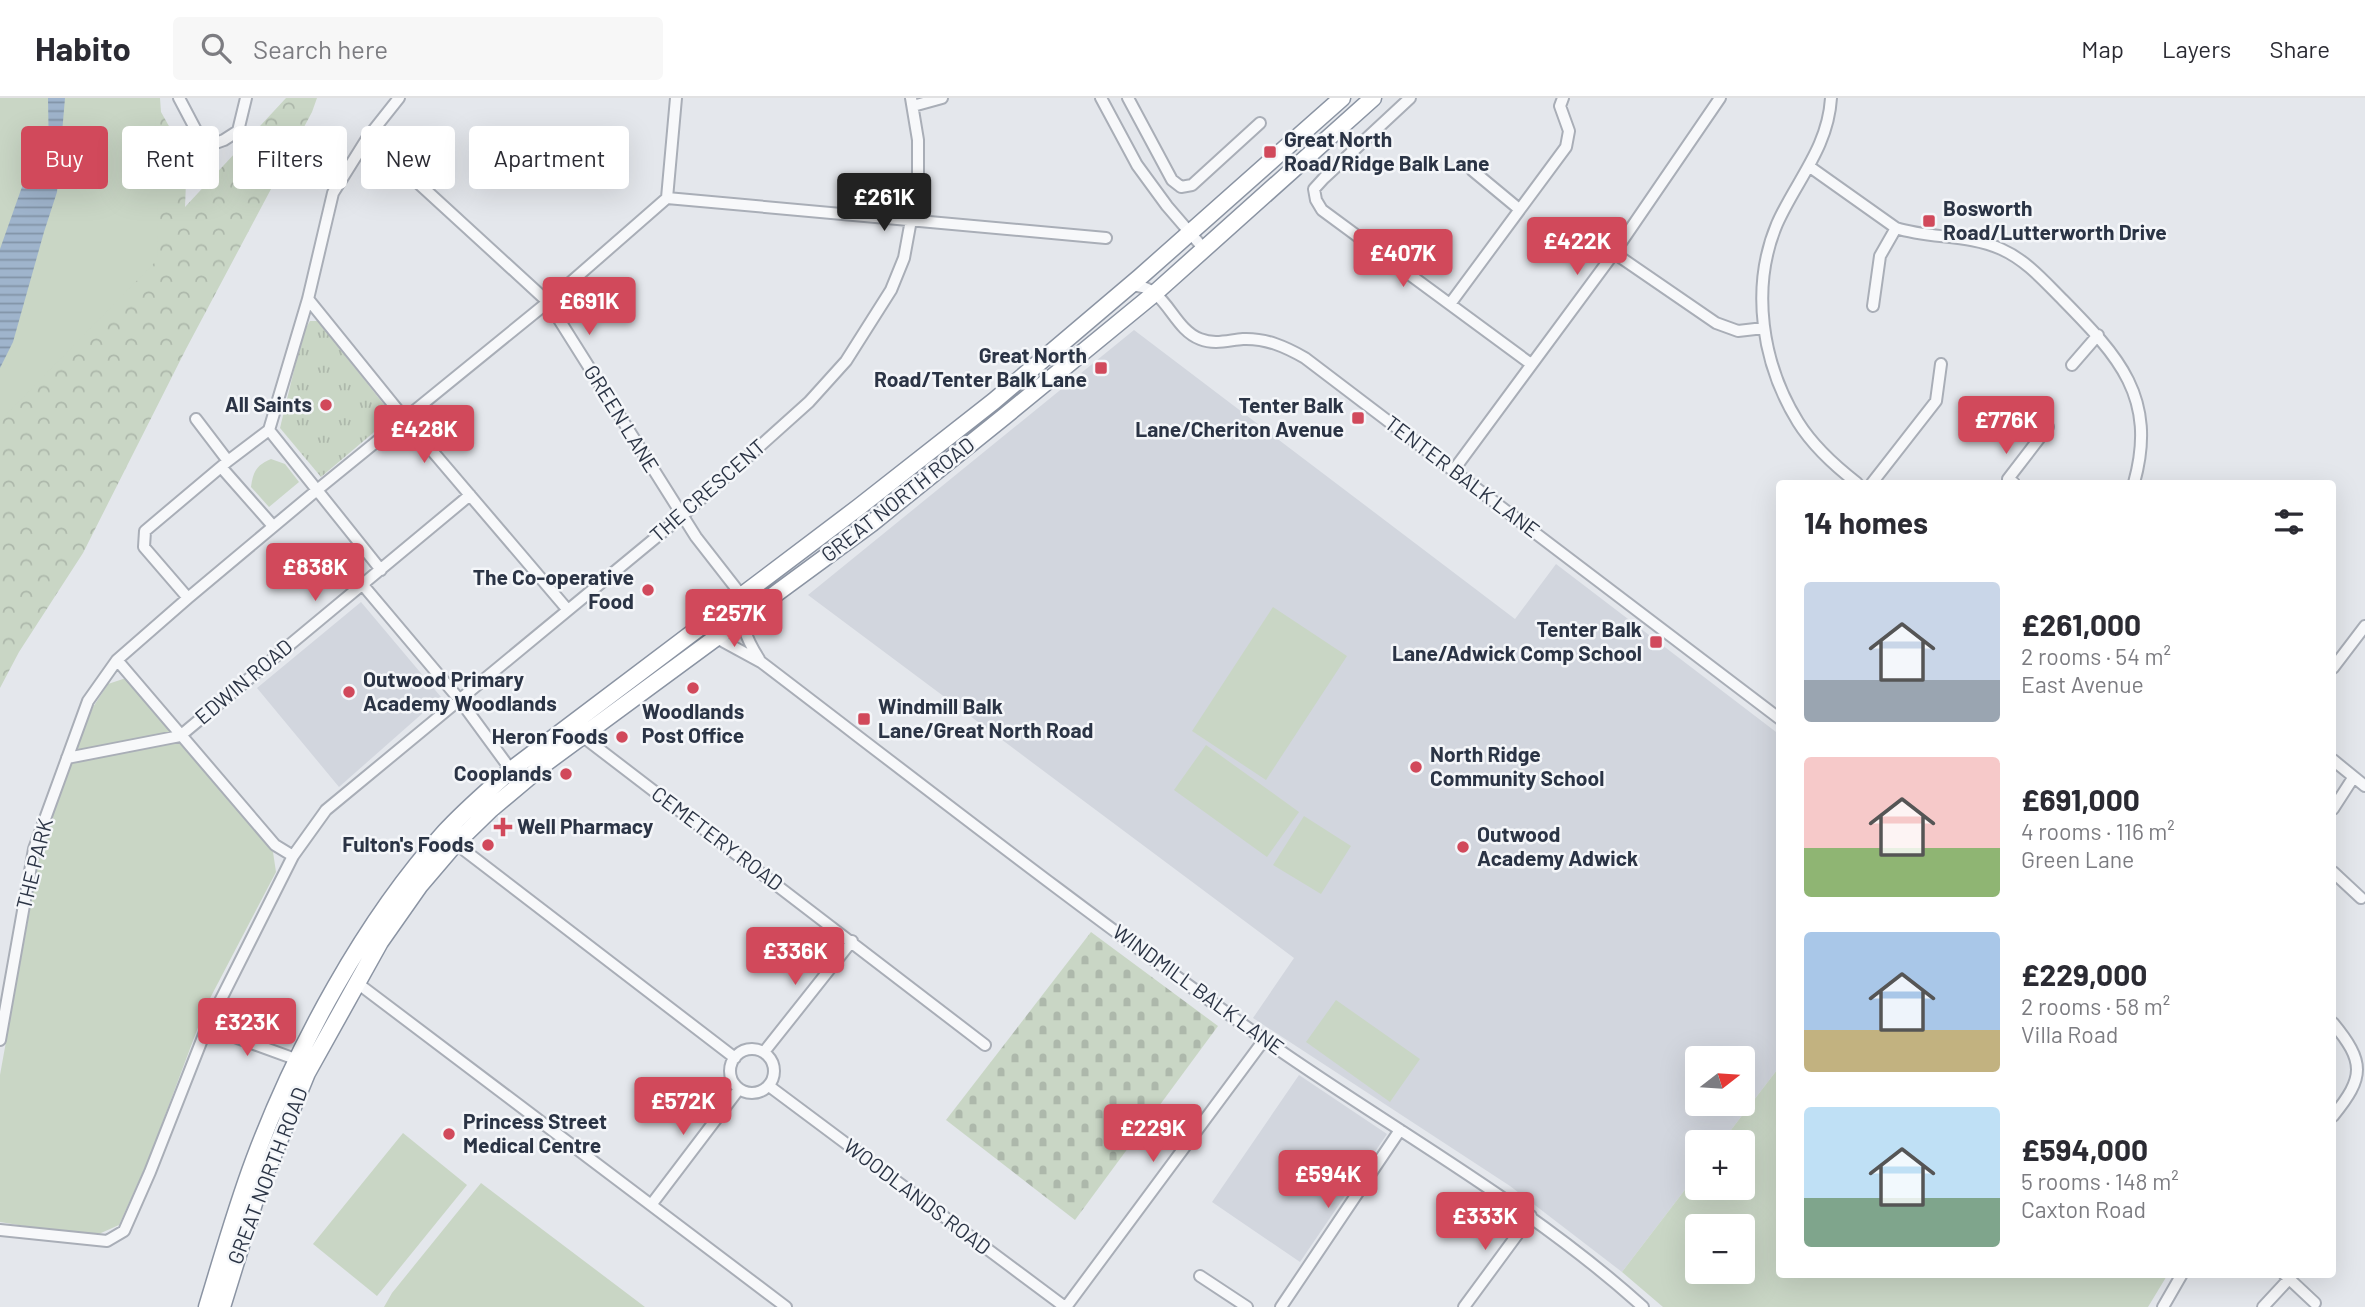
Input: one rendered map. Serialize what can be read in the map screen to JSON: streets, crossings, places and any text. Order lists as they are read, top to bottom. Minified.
{"streets":{"highway":["GREAT NORTH ROAD"],"street":["GREEN LANE","TENTER BALK LANE","THE CRESCENT","EDWIN ROAD","CEMETERY ROAD","THE PARK","WINDMILL BALK LANE","WOODLANDS ROAD"]},"crossings":[["GREEN LANE","THE CRESCENT"],["GREEN LANE","GREAT NORTH ROAD"],["GREEN LANE","THE PARK"],["TENTER BALK LANE","GREAT NORTH ROAD"],["GREAT NORTH ROAD","CEMETERY ROAD"],["GREAT NORTH ROAD","WINDMILL BALK LANE"]],"places":{"transit":["Great North Road/Ridge Balk Lane","Bosworth Road/Lutterworth Drive","Great North Road/Tenter Balk Lane","Tenter Balk Lane/Cheriton Avenue","Tenter Balk Lane/Adwick Comp School","Windmill Balk Lane/Great North Road"],"other":["All Saints","The Co-operative Food","Woodlands Post Office","Outwood Primary Academy Woodlands","Heron Foods","North Ridge Community School","Cooplands","Fulton's Foods","Outwood Academy Adwick","Princess Street Medical Centre"],"health":["Well Pharmacy"]},"north":"right","page":{"header":"Habito","search":"Search here","nav":["Map","Layers","Share"],"chip":["Buy","Rent","Filters","New","Apartment"],"price":["£261K","£422K","£407K","£691K","£776K","£428K","£838K","£257K","£336K","£323K","£572K","£229K","£594K","£333K"],"heading":"14 homes","list":[{"name":"£261,000","note":"2 rooms · 54 m² · East Avenue"},{"name":"£691,000","note":"4 rooms · 116 m² · Green Lane"},{"name":"£229,000","note":"2 rooms · 58 m² · Villa Road"},{"name":"£594,000","note":"5 rooms · 148 m² · Caxton Road"}],"map_buttons":["+","−"]}}
